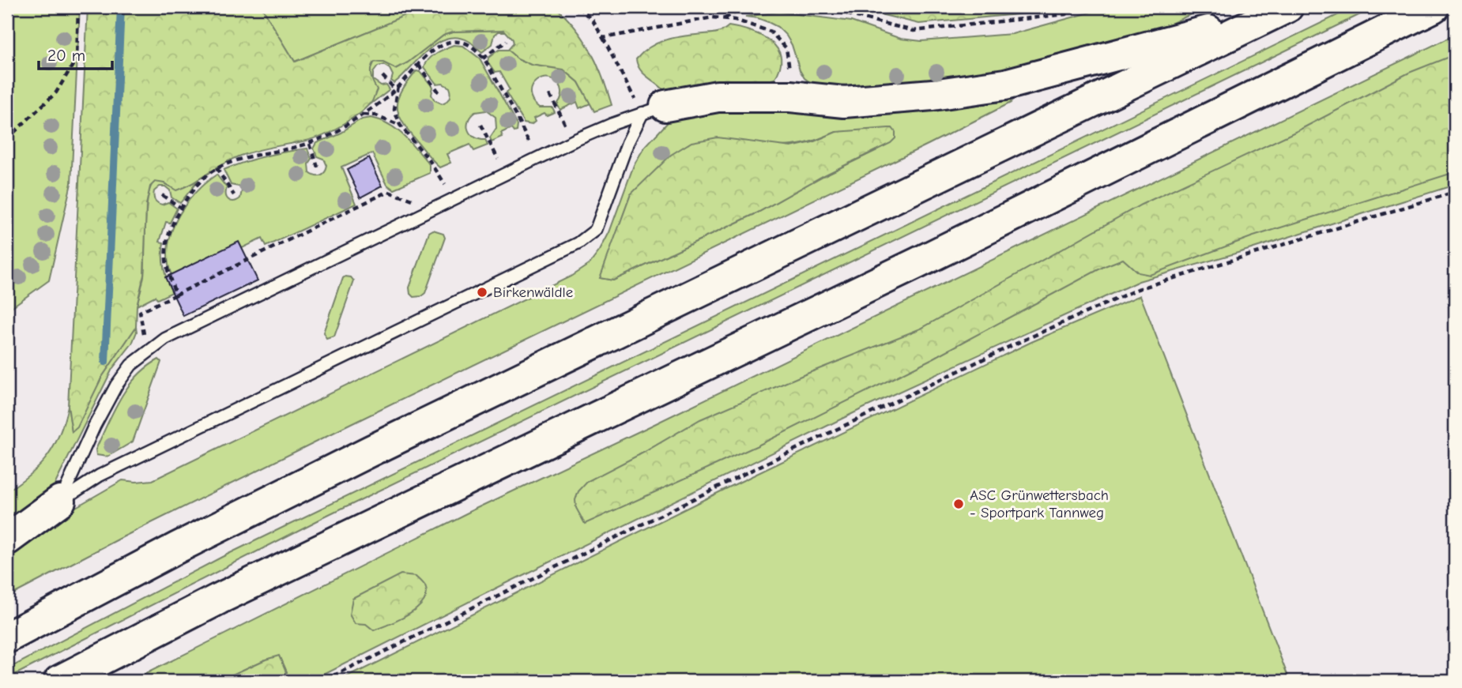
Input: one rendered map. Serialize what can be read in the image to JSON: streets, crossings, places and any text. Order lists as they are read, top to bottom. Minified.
{"places":["Birkenwäldle","ASC Grünwettersbach - Sportpark Tannweg"],"scale_bar":"20 m"}
